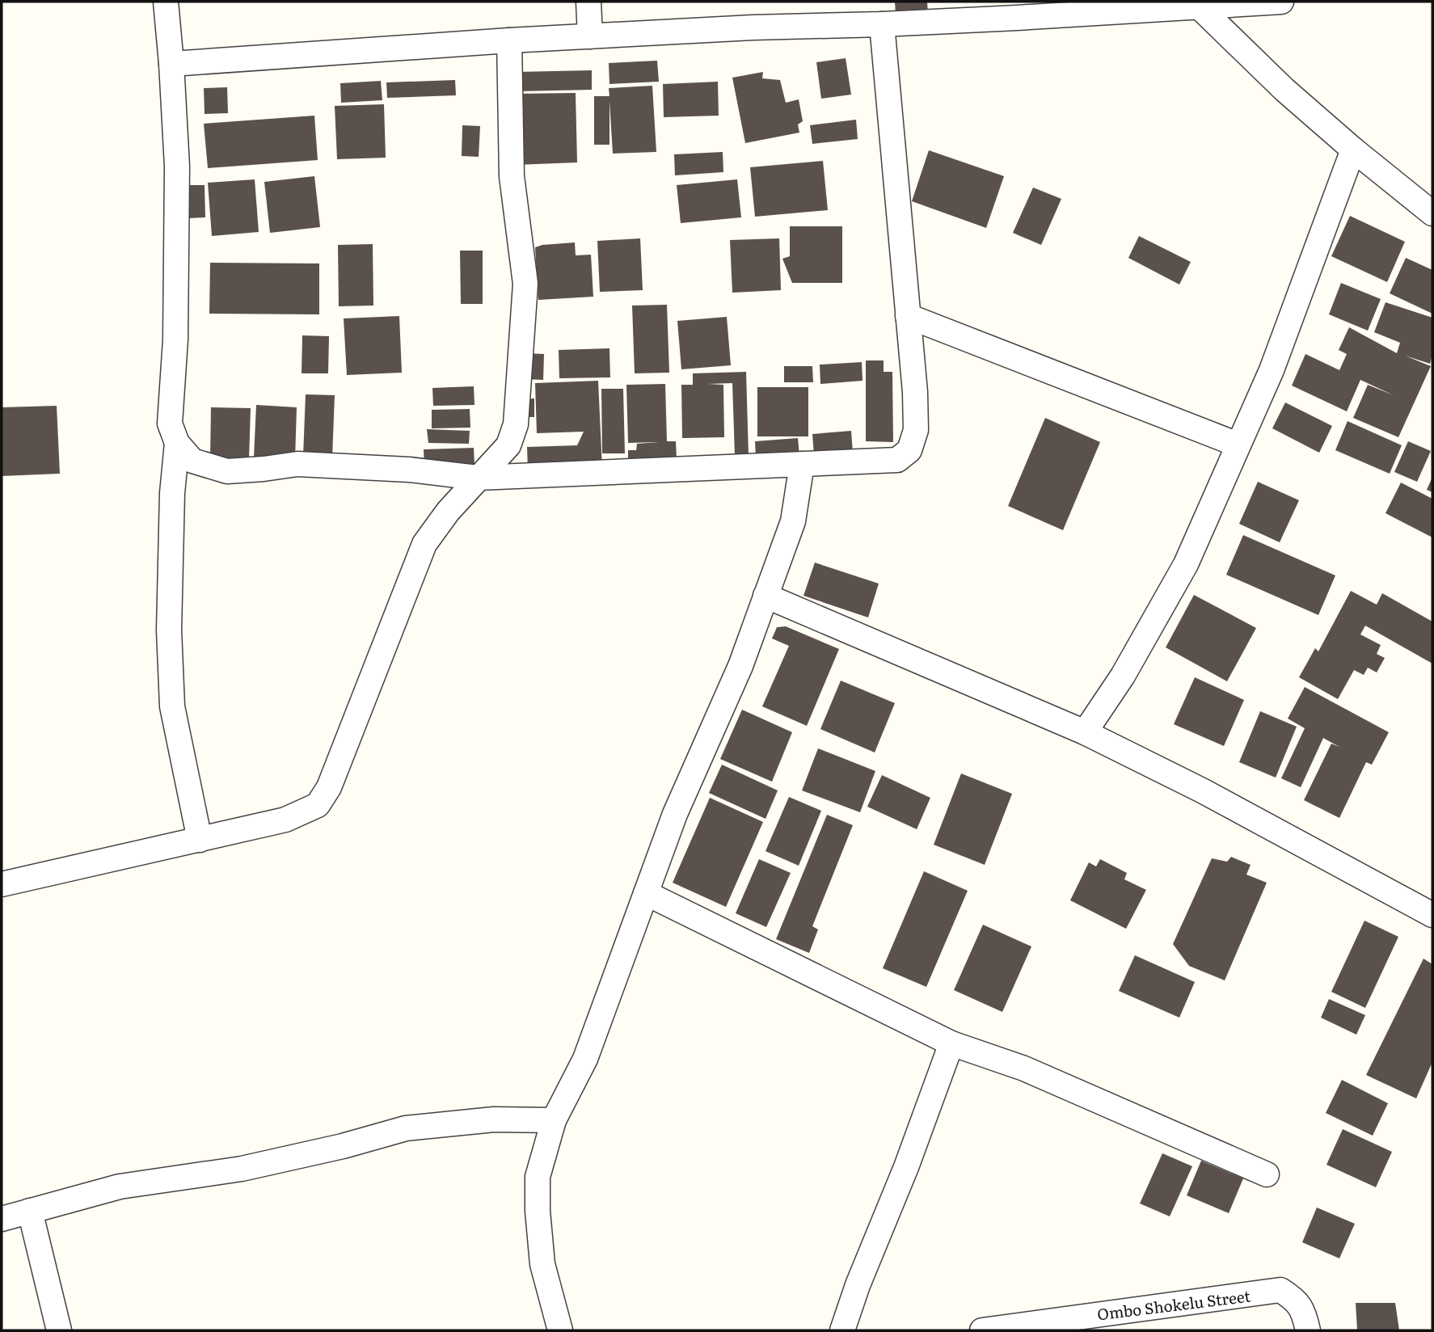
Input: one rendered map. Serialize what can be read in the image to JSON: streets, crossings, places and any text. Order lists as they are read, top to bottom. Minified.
{"streets":{"street":["Ombo Shokelu Street"]}}
